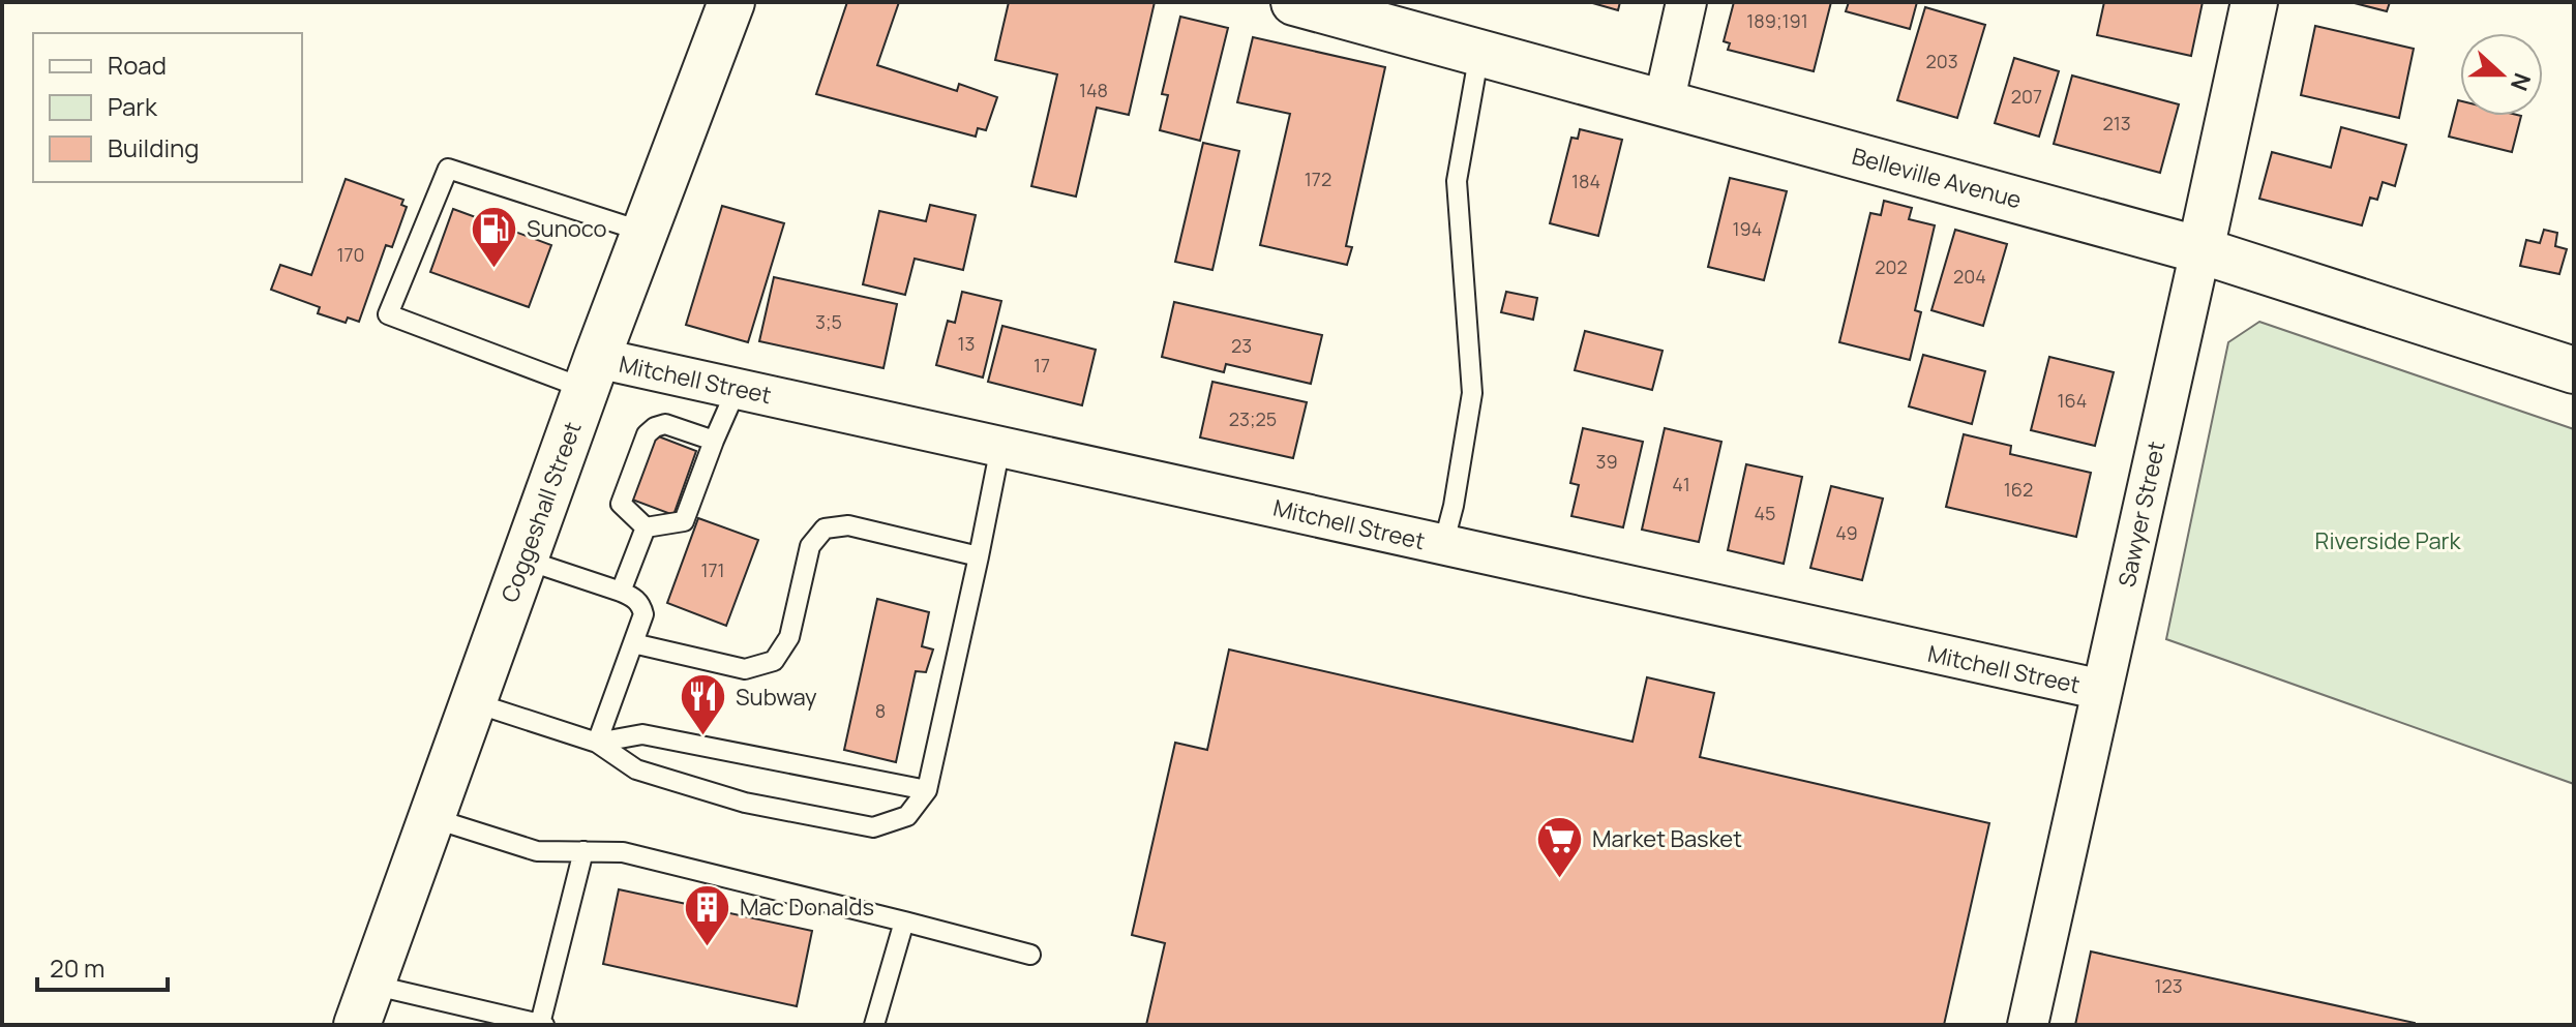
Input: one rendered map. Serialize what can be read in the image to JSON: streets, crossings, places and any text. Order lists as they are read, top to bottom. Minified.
{"streets":{"main road":["Belleville Avenue","Coggeshall Street","Sawyer Street"],"street":["Mitchell Street"]},"crossings":[["Belleville Avenue","Sawyer Street"],["Mitchell Street","Coggeshall Street"],["Mitchell Street","Sawyer Street"]],"parks":["Riverside Park"],"places":{"fuel station":["Sunoco"],"restaurant":["Subway"],"supermarket":["Market Basket"],"building":["Mac Donalds"]},"house_numbers":["189;191","203","148","207","213","172","184","194","170","202","204","3;5","13","23","17","164","23;25","39","41","162","45","49","171","8","123"],"legend":["Road","Park","Building"],"scale_bar":"20 m","north":"right"}
